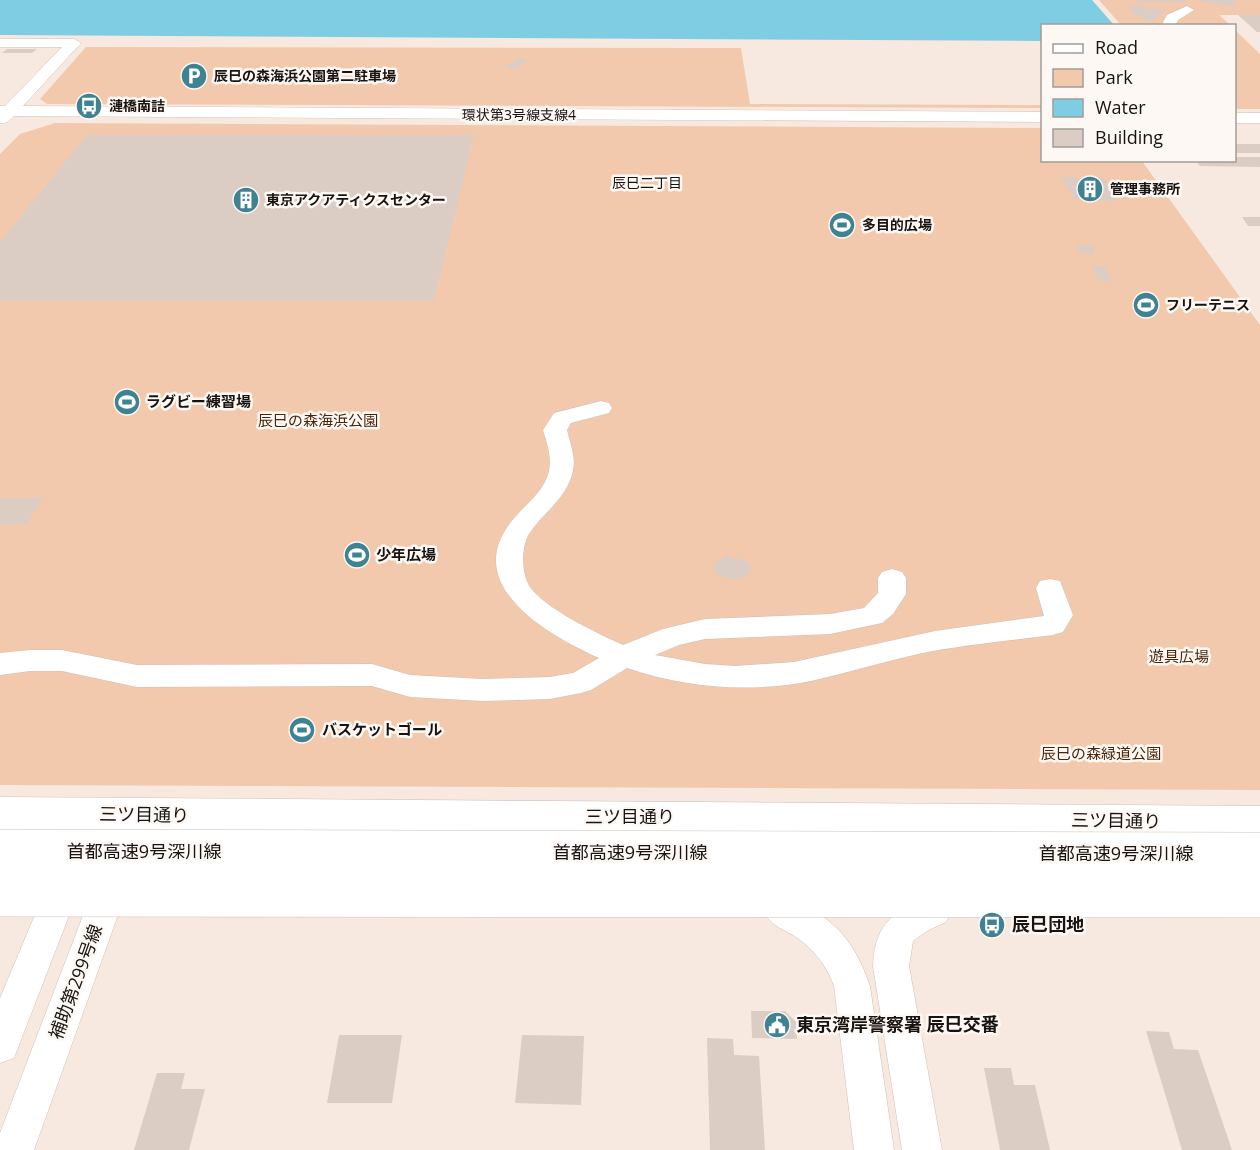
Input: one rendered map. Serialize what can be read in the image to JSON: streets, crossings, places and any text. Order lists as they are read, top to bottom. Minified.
{"streets":{"main road":["三ツ目通り","首都高速9号深川線"],"street":["環状第3号線支線4","補助第299号線"]},"crossings":[["三ツ目通り","補助第299号線"]],"districts":["辰巳二丁目"],"parks":["辰巳の森海浜公園","遊具広場","辰巳の森緑道公園"],"places":{"parking":["辰巳の森海浜公園第二駐車場"],"bus stop":["漣橋南詰","辰巳団地"],"building":["管理事務所","東京アクアティクスセンター"],"sports":["多目的広場","フリーテニス","ラグビー練習場","少年広場","バスケットゴール"],"public building":["東京湾岸警察署 辰巳交番"]},"legend":["Road","Park","Water","Building"]}
